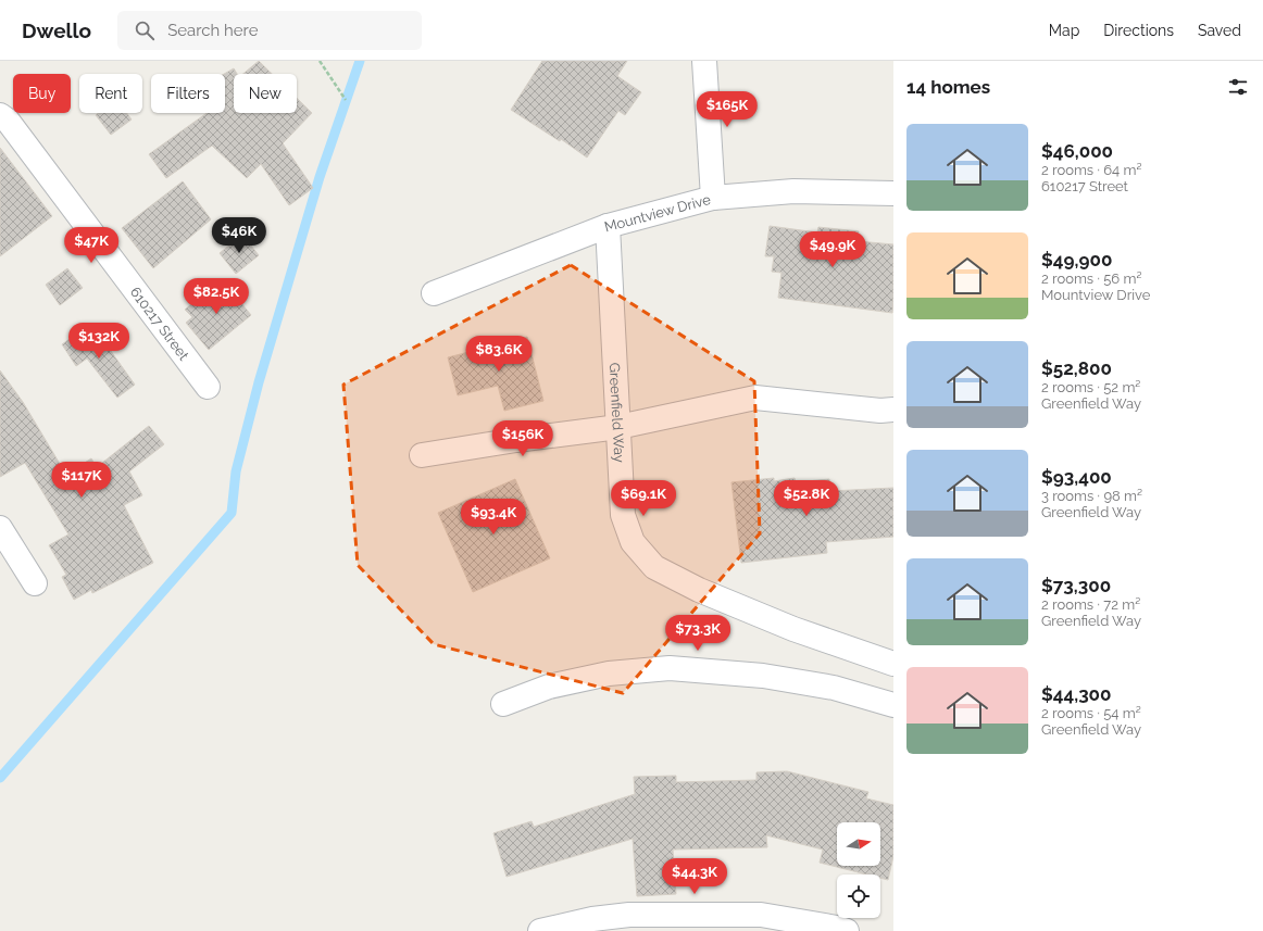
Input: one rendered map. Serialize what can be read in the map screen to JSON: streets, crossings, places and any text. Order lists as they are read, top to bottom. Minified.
{"streets":{"street":["Mountview Drive","610217 Street","Greenfield Way"]},"crossings":[["Mountview Drive","Greenfield Way"]],"north":"right","page":{"header":"Dwello","search":"Search here","nav":["Map","Directions","Saved"],"heading":"14 homes","chip":["Buy","Rent","Filters","New"],"price":["$165K","$46K","$47K","$49.9K","$82.5K","$132K","$83.6K","$156K","$117K","$69.1K","$52.8K","$93.4K","$73.3K","$44.3K"],"list":[{"name":"$46,000","note":"2 rooms · 64 m² · 610217 Street"},{"name":"$49,900","note":"2 rooms · 56 m² · Mountview Drive"},{"name":"$52,800","note":"2 rooms · 52 m² · Greenfield Way"},{"name":"$93,400","note":"3 rooms · 98 m² · Greenfield Way"},{"name":"$73,300","note":"2 rooms · 72 m² · Greenfield Way"},{"name":"$44,300","note":"2 rooms · 54 m² · Greenfield Way"}]}}
